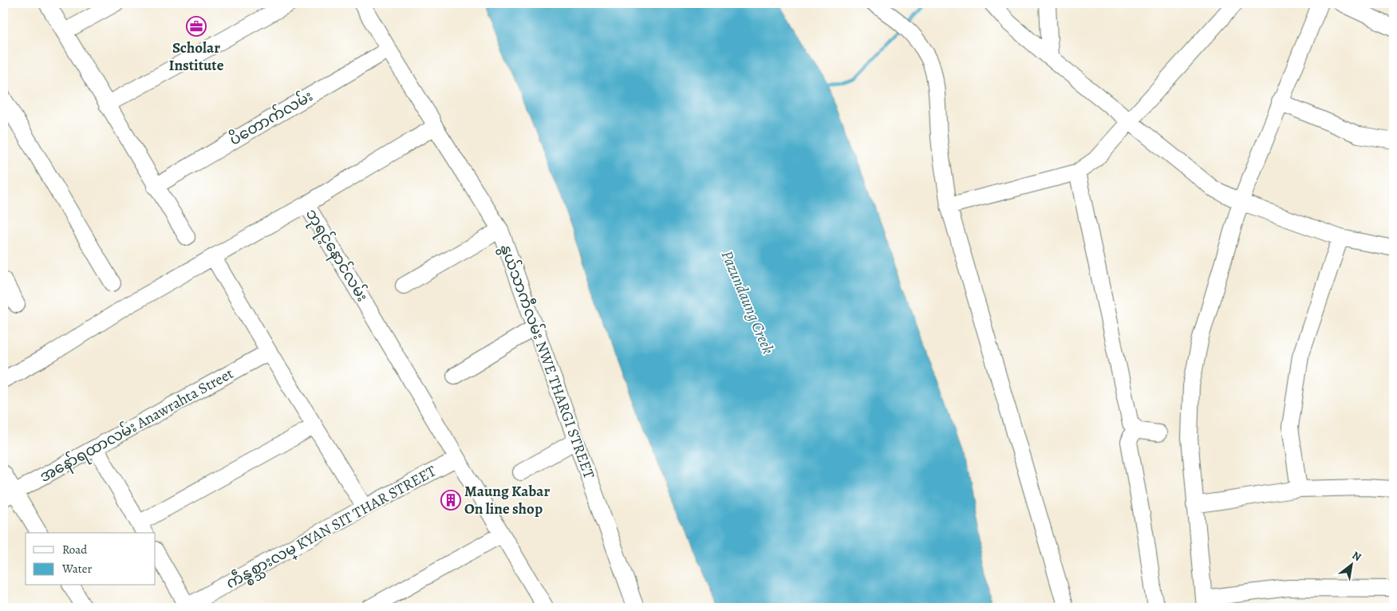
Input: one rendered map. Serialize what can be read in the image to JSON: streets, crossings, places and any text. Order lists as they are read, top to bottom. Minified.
{"streets":{"street":["ပိတောက်လမ်း","ဘုရင့်နောင်လမ်း","နွယ်သာကီလမ်း NWE THARGI STREET","အနော်ရထာလမ်း Anawrahta Street","ကဵန္စစ္သားလမ္ KYAN SIT THAR STREET"]},"crossings":[["ပိတောက်လမ်း","နွယ်သာကီလမ်း NWE THARGI STREET"],["ဘုရင့်နောင်လမ်း","ကဵန္စစ္သားလမ္ KYAN SIT THAR STREET"]],"water":["Pazundaung Creek"],"places":{"office":["Scholar Institute"],"building":["Maung Kabar On line shop"]},"legend":["Road","Water"],"north":"top right"}
